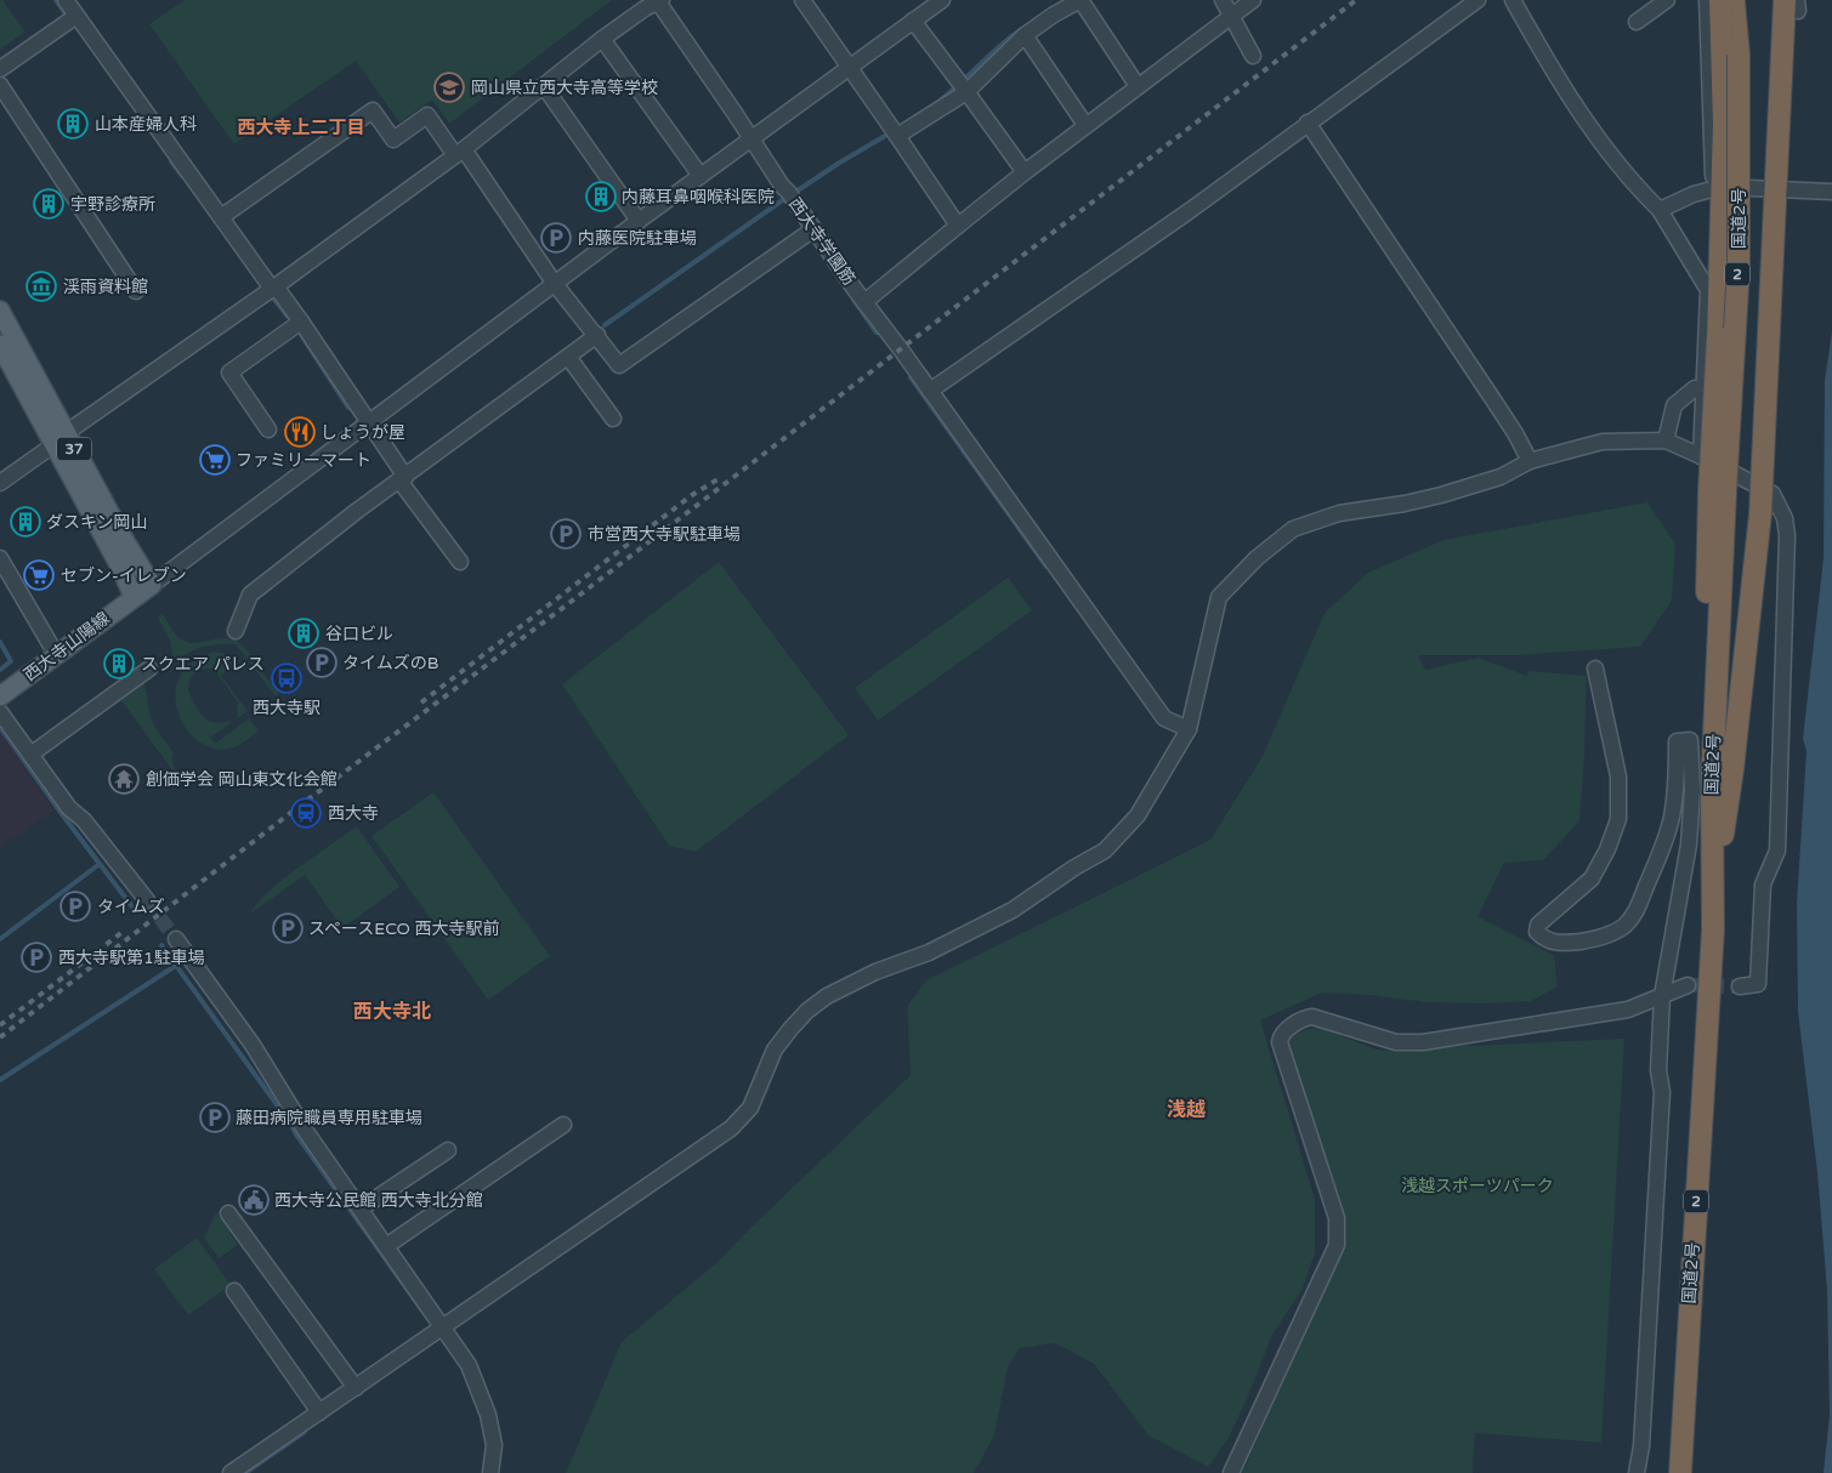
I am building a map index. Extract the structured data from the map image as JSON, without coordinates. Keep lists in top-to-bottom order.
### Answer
{
  "streets": {
    "highway": ["国道2号", "2"],
    "main road": ["37", "西大寺山陽線"],
    "street": ["西大寺学園筋"]
  },
  "crossings": [
    ["37", "西大寺山陽線"]
  ],
  "districts": ["西大寺上二丁目", "西大寺北", "浅越"],
  "parks": ["浅越スポーツパーク"],
  "places": {
    "school or university": ["岡山県立西大寺高等学校"],
    "building": [
      "山本産婦人科",
      "内藤耳鼻咽喉科医院",
      "宇野診療所",
      "ダスキン岡山",
      "谷口ビル",
      "スクエア パレス"
    ],
    "parking": [
      "内藤医院駐車場",
      "市営西大寺駅駐車場",
      "タイムズのB",
      "タイムズ",
      "スペースECO 西大寺駅前",
      "西大寺駅第1駐車場",
      "藤田病院職員専用駐車場"
    ],
    "museum": ["渓雨資料館"],
    "restaurant": ["しょうが屋"],
    "supermarket": ["ファミリーマート", "セブン-イレブン"],
    "bus stop": ["西大寺駅"],
    "temple": ["創価学会 岡山東文化会館"],
    "station": ["西大寺"],
    "public building": ["西大寺公民館 西大寺北分館"]
  }
}
